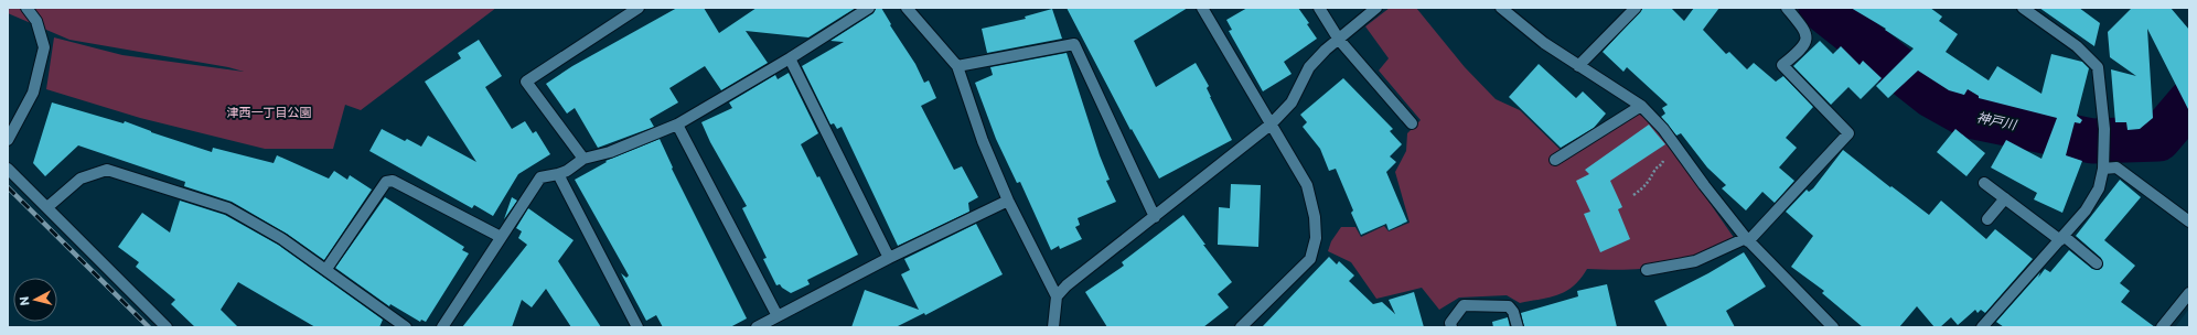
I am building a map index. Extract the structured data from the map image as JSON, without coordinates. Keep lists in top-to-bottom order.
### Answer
{
  "water": ["神戸川"],
  "parks": ["津西一丁目公園"],
  "north": "left"
}
